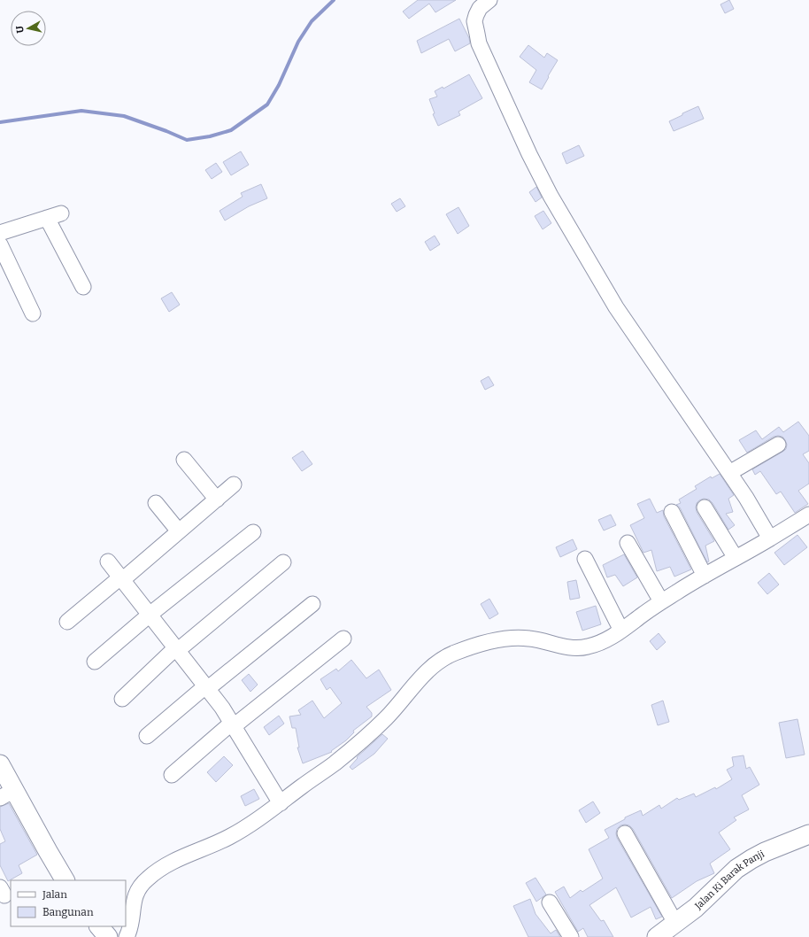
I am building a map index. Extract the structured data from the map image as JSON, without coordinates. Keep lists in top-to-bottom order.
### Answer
{
  "streets": {
    "street": ["Jalan Ki Barak Panji"]
  },
  "legend": ["Jalan", "Bangunan"],
  "north": "left"
}
